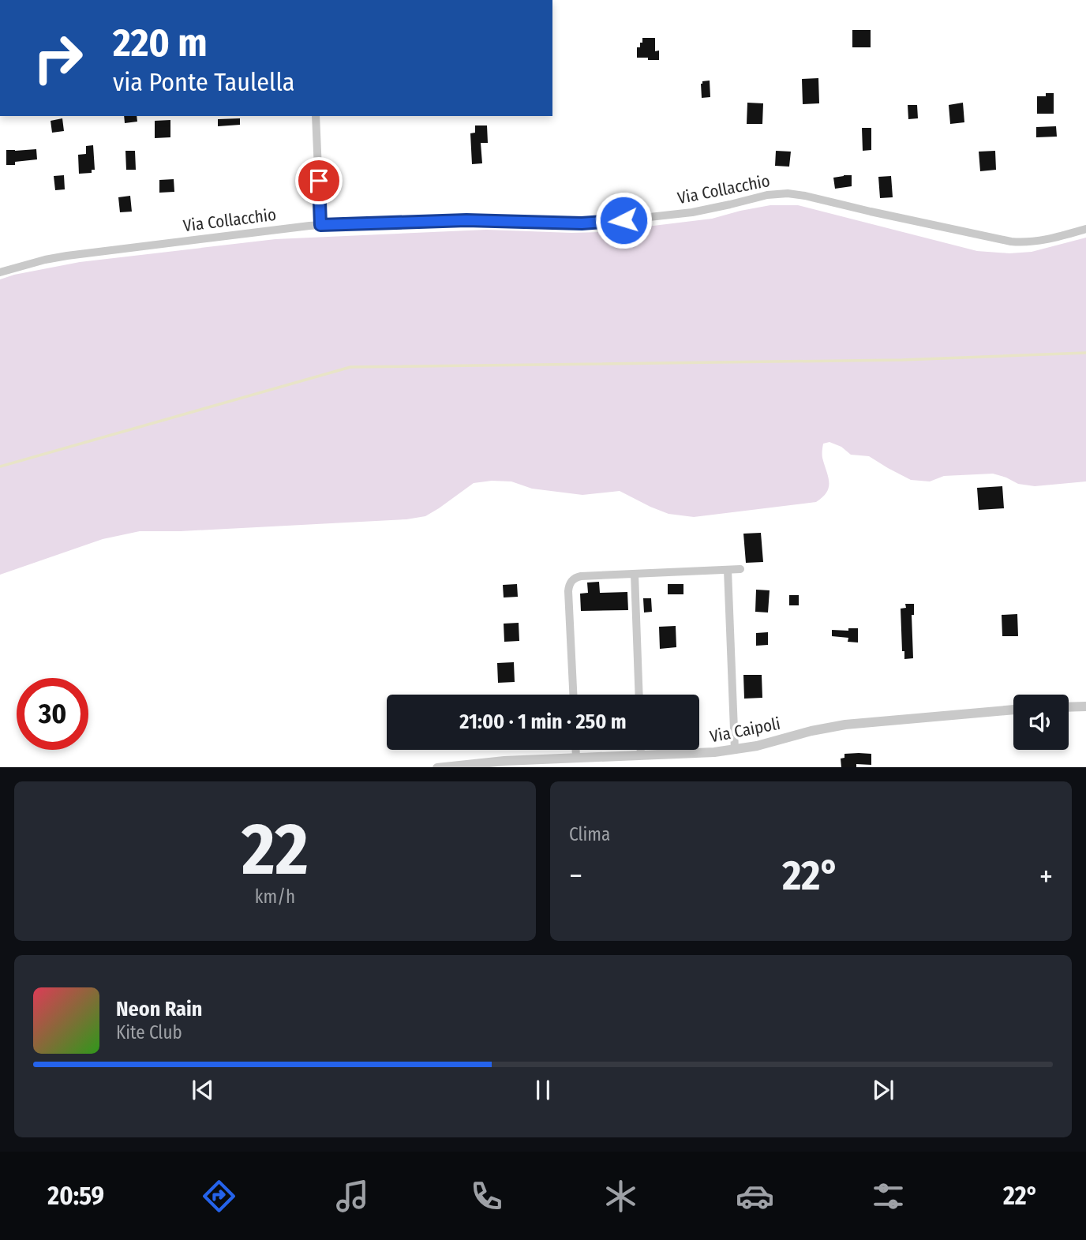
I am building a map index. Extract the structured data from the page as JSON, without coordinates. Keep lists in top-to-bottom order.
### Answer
{
  "streets": {
    "street": ["Via Collacchio", "Via Caipoli"]
  },
  "page": {
    "turn": ["220 m", "via Ponte Taulella"],
    "limit": "30",
    "trip": "21:00 · 1 min · 250 m",
    "tile": [
      ["22", "km/h"],
      "Clima"
    ],
    "heat": ["−", "22°", "+"],
    "song": ["Neon Rain", "Kite Club"],
    "tabs": ["20:59", "22°"]
  }
}
